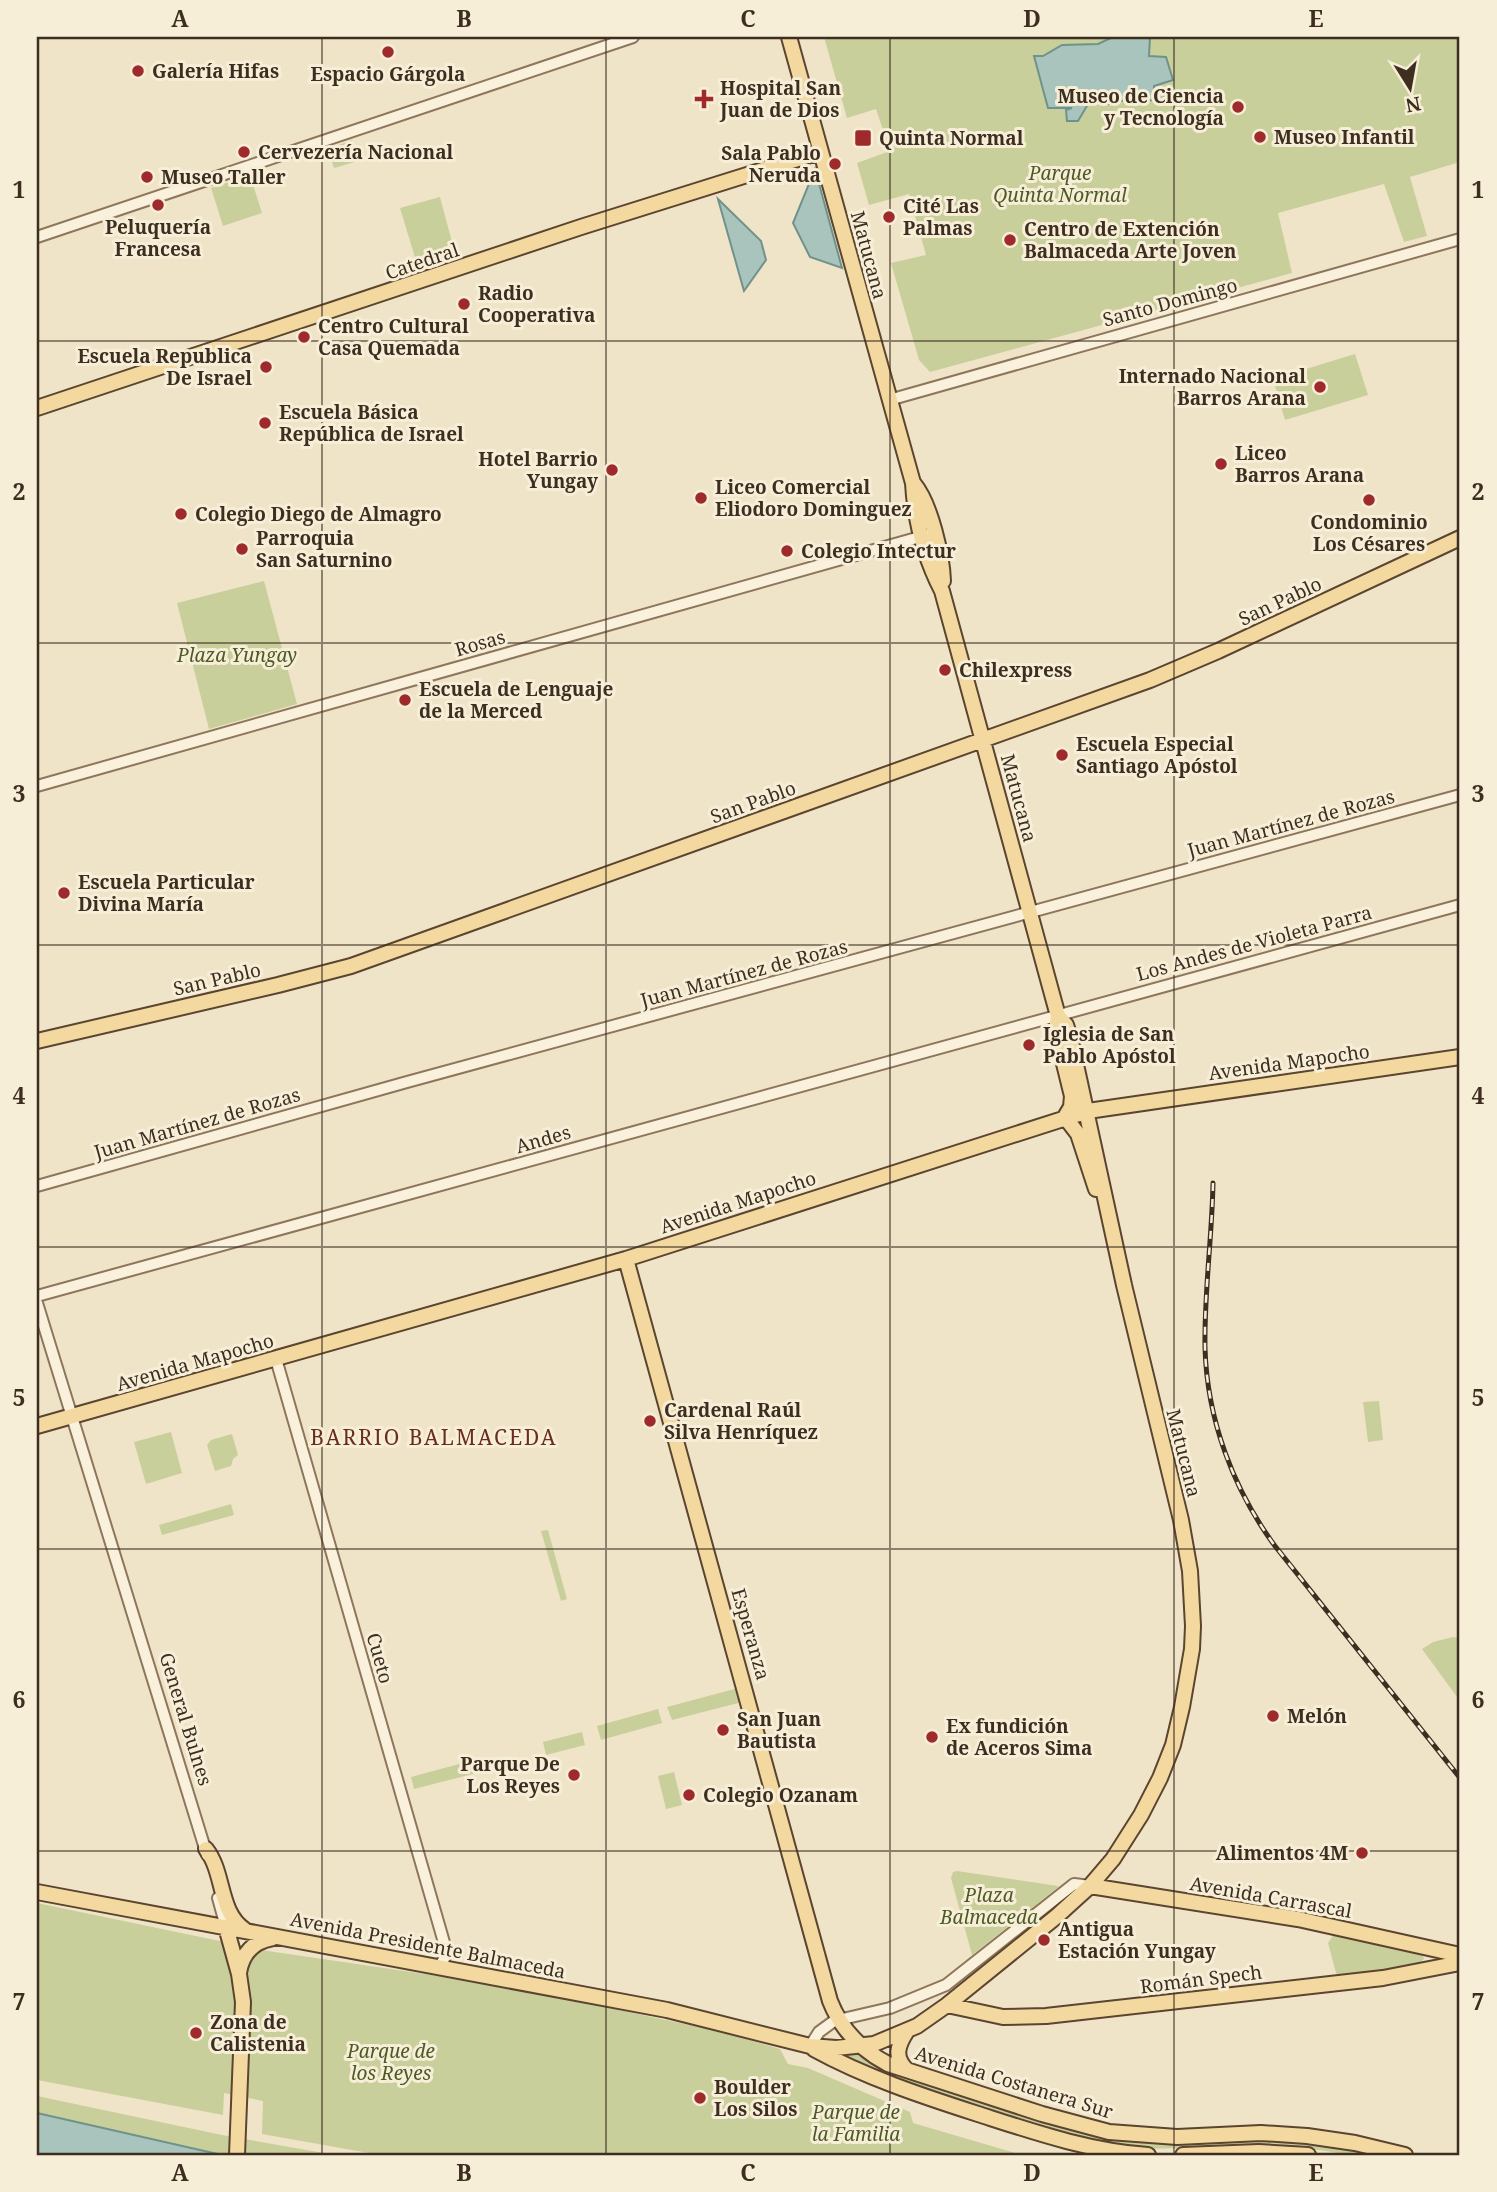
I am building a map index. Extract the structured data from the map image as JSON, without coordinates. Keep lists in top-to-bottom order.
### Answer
{
  "streets": {
    "main road": [
      "Matucana",
      "Catedral",
      "San Pablo",
      "Avenida Mapocho",
      "Esperanza",
      "General Bulnes",
      "Avenida Carrascal",
      "Avenida Presidente Balmaceda",
      "Román Spech",
      "Avenida Costanera Sur"
    ],
    "street": [
      "Santo Domingo",
      "Rosas",
      "Juan Martínez de Rozas",
      "Los Andes de Violeta Parra",
      "Andes",
      "Cueto"
    ]
  },
  "crossings": [
    ["Matucana", "Catedral"],
    ["Matucana", "Santo Domingo"],
    ["Matucana", "San Pablo"],
    ["Matucana", "Rosas"],
    ["Matucana", "Juan Martínez de Rozas"],
    ["Matucana", "Los Andes de Violeta Parra"],
    ["Matucana", "Avenida Mapocho"],
    ["Matucana", "Andes"],
    ["Matucana", "Avenida Carrascal"],
    ["Matucana", "Avenida Presidente Balmaceda"],
    ["Los Andes de Violeta Parra", "Andes"],
    ["Avenida Mapocho", "Esperanza"],
    ["Avenida Mapocho", "Cueto"],
    ["Avenida Mapocho", "General Bulnes"],
    ["Esperanza", "Avenida Carrascal"],
    ["Esperanza", "Avenida Costanera Sur"],
    ["Cueto", "Avenida Presidente Balmaceda"],
    ["General Bulnes", "Avenida Presidente Balmaceda"],
    ["Avenida Carrascal", "Avenida Presidente Balmaceda"],
    ["Avenida Carrascal", "Avenida Costanera Sur"],
    ["Avenida Presidente Balmaceda", "Román Spech"],
    ["Avenida Presidente Balmaceda", "Avenida Costanera Sur"]
  ],
  "districts": ["BARRIO BALMACEDA"],
  "parks": [
    "Parque Quinta Normal",
    "Plaza Yungay",
    "Plaza Balmaceda",
    "Parque de los Reyes",
    "Parque de la Familia"
  ],
  "places": {
    "other": [
      "Espacio Gárgola",
      "Galería Hifas",
      "Museo de Ciencia y Tecnología",
      "Museo Infantil",
      "Cervezería Nacional",
      "Sala Pablo Neruda",
      "Museo Taller",
      "Peluquería Francesa",
      "Cité Las Palmas",
      "Centro de Extención Balmaceda Arte Joven",
      "Radio Cooperativa",
      "Centro Cultural Casa Quemada",
      "Escuela Republica De Israel",
      "Internado Nacional Barros Arana",
      "Escuela Básica República de Israel",
      "Liceo Barros Arana",
      "Hotel Barrio Yungay",
      "Liceo Comercial Eliodoro Dominguez",
      "Condominio Los Césares",
      "Colegio Diego de Almagro",
      "Parroquia San Saturnino",
      "Colegio Intectur",
      "Chilexpress",
      "Escuela de Lenguaje de la Merced",
      "Escuela Especial Santiago Apóstol",
      "Escuela Particular Divina María",
      "Iglesia de San Pablo Apóstol",
      "Cardenal Raúl Silva Henríquez",
      "Melón",
      "San Juan Bautista",
      "Ex fundición de Aceros Sima",
      "Parque De Los Reyes",
      "Colegio Ozanam",
      "Alimentos 4M",
      "Antigua Estación Yungay",
      "Zona de Calistenia",
      "Boulder Los Silos"
    ],
    "health": ["Hospital San Juan de Dios"],
    "transit": ["Quinta Normal"]
  },
  "north": "bottom",
  "grid": {
    "columns": [
      "A",
      "B",
      "C",
      "D",
      "E"
    ],
    "rows": [
      "1",
      "2",
      "3",
      "4",
      "5",
      "6",
      "7"
    ]
  }
}
